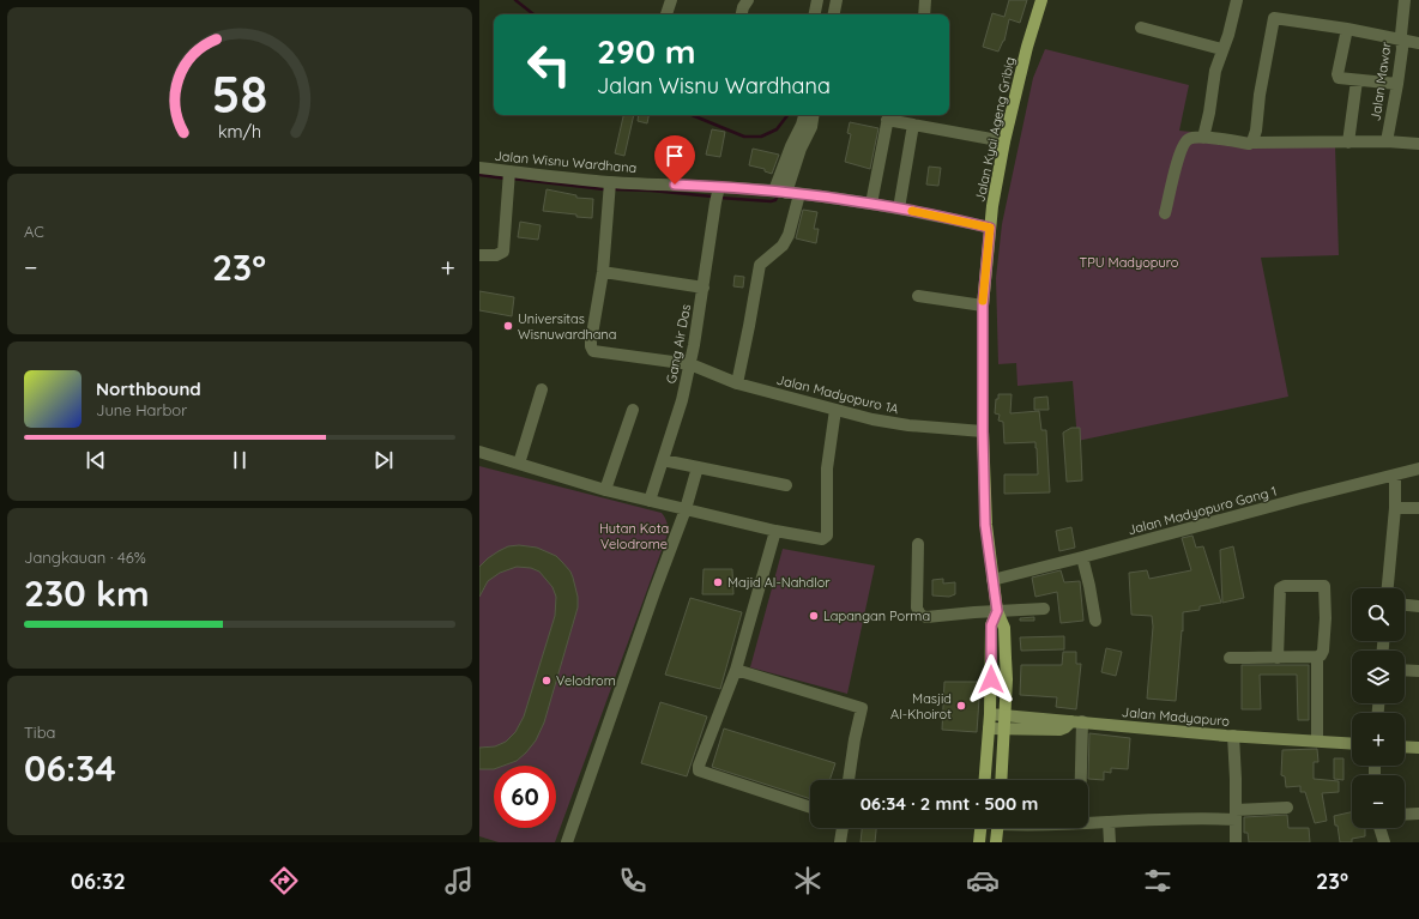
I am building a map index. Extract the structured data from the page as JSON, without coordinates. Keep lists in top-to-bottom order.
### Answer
{
  "streets": {
    "main road": ["Jalan Kyai Ageng Gribig", "Jalan Madyapuro"],
    "street": [
      "Jalan Mawar",
      "Jalan Wisnu Wardhana",
      "Gang Air Das",
      "Jalan Madyopuro 1A",
      "Jalan Madyopuro Gang 1"
    ]
  },
  "crossings": [
    ["Jalan Kyai Ageng Gribig", "Jalan Wisnu Wardhana"],
    ["Jalan Kyai Ageng Gribig", "Jalan Madyopuro 1A"],
    ["Jalan Kyai Ageng Gribig", "Jalan Madyopuro Gang 1"],
    ["Jalan Kyai Ageng Gribig", "Jalan Madyapuro"],
    ["Jalan Wisnu Wardhana", "Gang Air Das"],
    ["Gang Air Das", "Jalan Madyopuro 1A"]
  ],
  "parks": ["TPU Madyopuro", "Hutan Kota Velodrome"],
  "places": [
    "Universitas Wisnuwardhana",
    "Majid Al-Nahdlor",
    "Lapangan Porma",
    "Velodrom",
    "Masjid Al-Khoirot"
  ],
  "page": {
    "turn": ["290 m", "Jalan Wisnu Wardhana"],
    "tile": [
      "AC",
      ["Jangkauan · 46%", "230 km"],
      ["Tiba", "06:34"]
    ],
    "heat": ["−", "23°", "+"],
    "song": ["Northbound", "June Harbor"],
    "map_buttons": ["+", "−"],
    "limit": "60",
    "trip": "06:34 · 2 mnt · 500 m",
    "tabs": ["06:32", "23°"],
    "gauge": ["58", "km/h"]
  }
}
